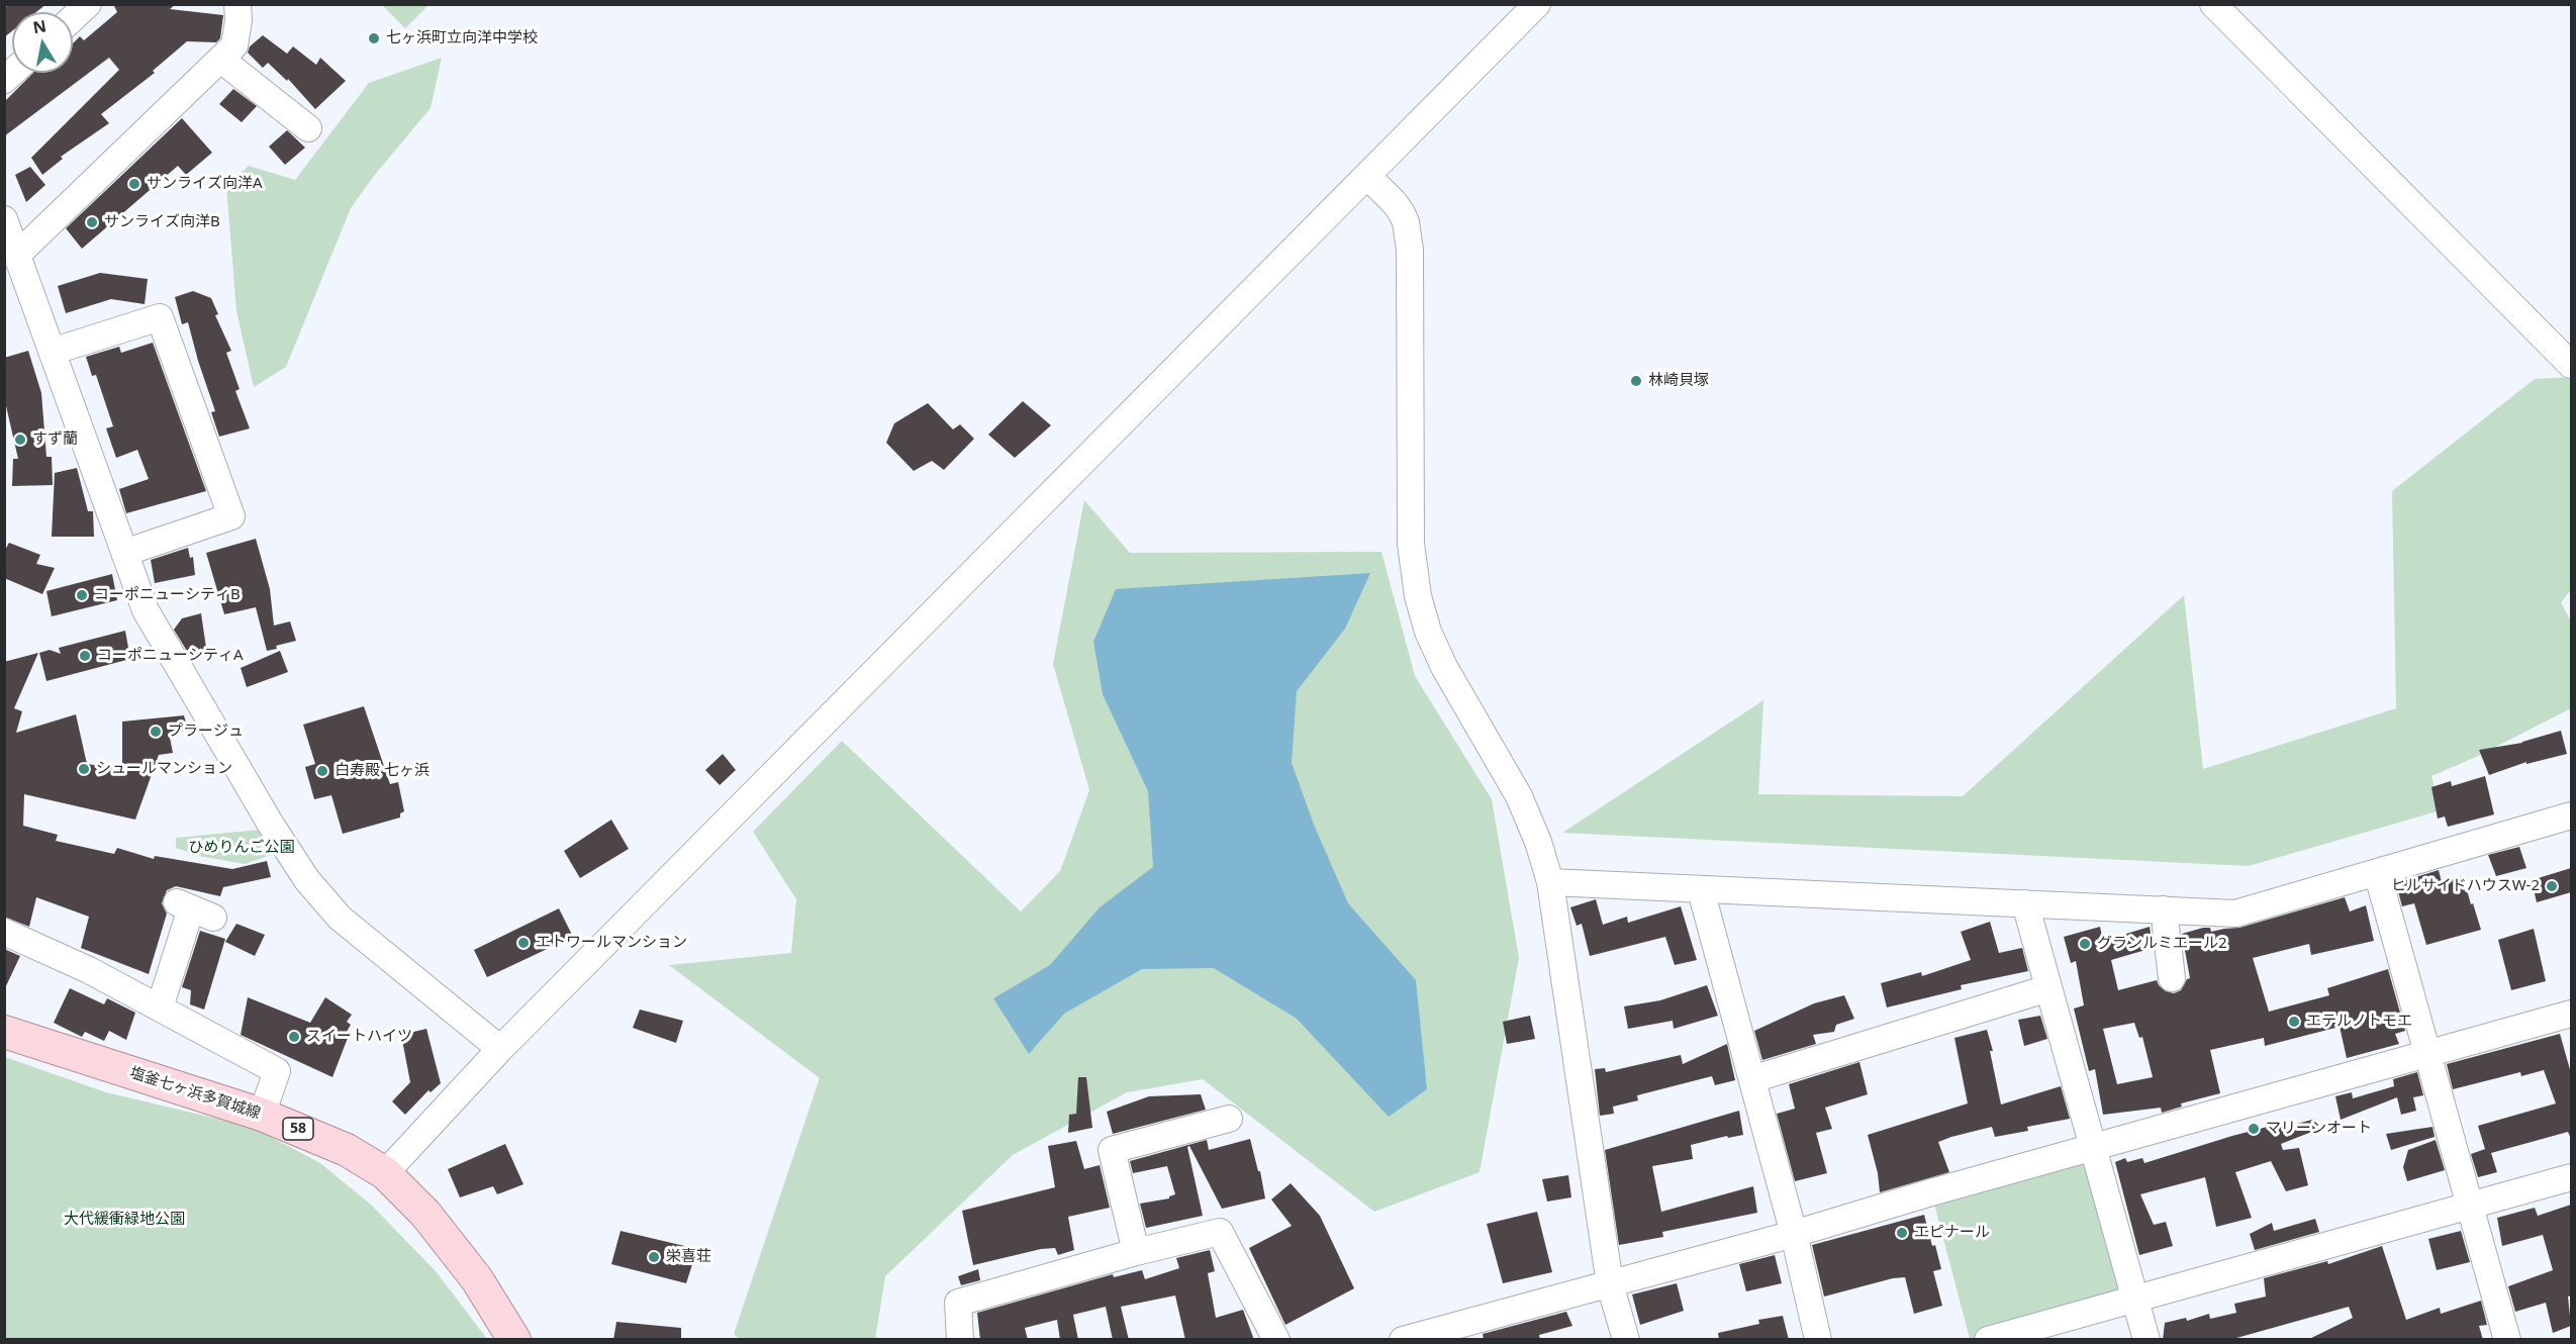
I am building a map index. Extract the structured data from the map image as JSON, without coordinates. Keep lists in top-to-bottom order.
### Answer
{
  "streets": {
    "main road": ["塩釜七ヶ浜多賀城線", "58"]
  },
  "parks": ["ひめりんご公園", "大代緩衝緑地公園"],
  "places": [
    "七ヶ浜町立向洋中学校",
    "サンライズ向洋A",
    "サンライズ向洋B",
    "林崎貝塚",
    "すず蘭",
    "コーポニューシティB",
    "コーポニューシティA",
    "プラージュ",
    "シュールマンション",
    "白寿殿 七ヶ浜",
    "ヒルサイドハウスW-2",
    "エトワールマンション",
    "グランルミエール2",
    "エテルノトモエ",
    "スイートハイツ",
    "マリーンオート",
    "エピナール",
    "栄喜荘"
  ],
  "north": "top"
}
